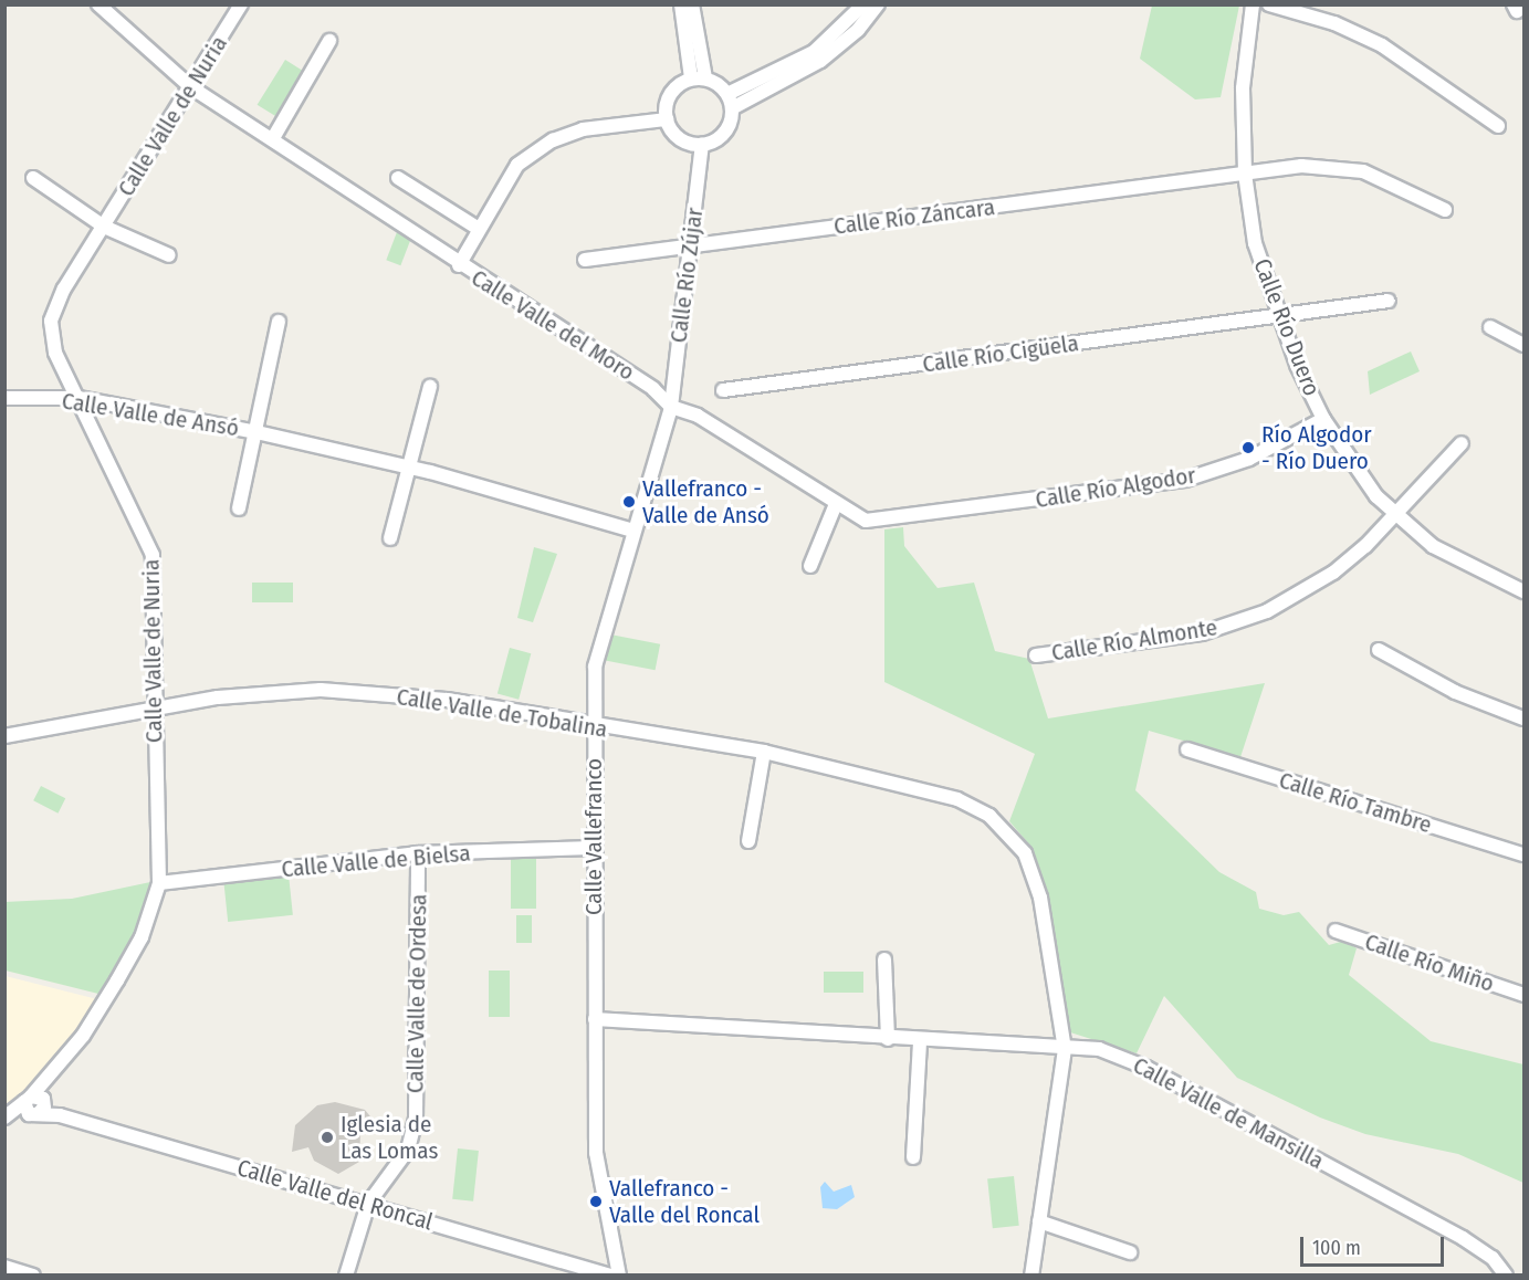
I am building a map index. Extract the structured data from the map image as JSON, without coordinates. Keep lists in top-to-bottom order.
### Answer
{
  "streets": {
    "street": [
      "Calle Valle de Nuria",
      "Calle Río Záncara",
      "Calle Río Zújar",
      "Calle Valle del Moro",
      "Calle Río Duero",
      "Calle Río Cigüela",
      "Calle Valle de Ansó",
      "Calle Río Algodor",
      "Calle Río Almonte",
      "Calle Valle de Tobalina",
      "Calle Río Tambre",
      "Calle Vallefranco",
      "Calle Valle de Bielsa",
      "Calle Río Miño",
      "Calle Valle de Ordesa",
      "Calle Valle de Mansilla",
      "Calle Valle del Roncal"
    ]
  },
  "crossings": [
    ["Calle Valle de Nuria", "Calle Valle del Moro"],
    ["Calle Valle de Nuria", "Calle Valle de Ansó"],
    ["Calle Valle de Nuria", "Calle Valle de Tobalina"],
    ["Calle Valle de Nuria", "Calle Valle de Bielsa"],
    ["Calle Valle de Nuria", "Calle Valle del Roncal"],
    ["Calle Río Záncara", "Calle Río Zújar"],
    ["Calle Río Záncara", "Calle Río Duero"],
    ["Calle Río Zújar", "Calle Valle del Moro"],
    ["Calle Río Zújar", "Calle Vallefranco"],
    ["Calle Valle del Moro", "Calle Río Algodor"],
    ["Calle Valle del Moro", "Calle Vallefranco"],
    ["Calle Río Duero", "Calle Río Cigüela"],
    ["Calle Río Duero", "Calle Río Algodor"],
    ["Calle Río Duero", "Calle Río Almonte"],
    ["Calle Valle de Ansó", "Calle Vallefranco"],
    ["Calle Valle de Tobalina", "Calle Vallefranco"],
    ["Calle Valle de Tobalina", "Calle Valle de Mansilla"],
    ["Calle Vallefranco", "Calle Valle de Bielsa"],
    ["Calle Vallefranco", "Calle Valle de Mansilla"],
    ["Calle Valle de Bielsa", "Calle Valle de Ordesa"],
    ["Calle Valle de Ordesa", "Calle Valle del Roncal"]
  ],
  "places": [
    "Río Algodor - Río Duero",
    "Vallefranco - Valle de Ansó",
    "Iglesia de Las Lomas",
    "Vallefranco - Valle del Roncal"
  ],
  "scale_bar": "100 m"
}
